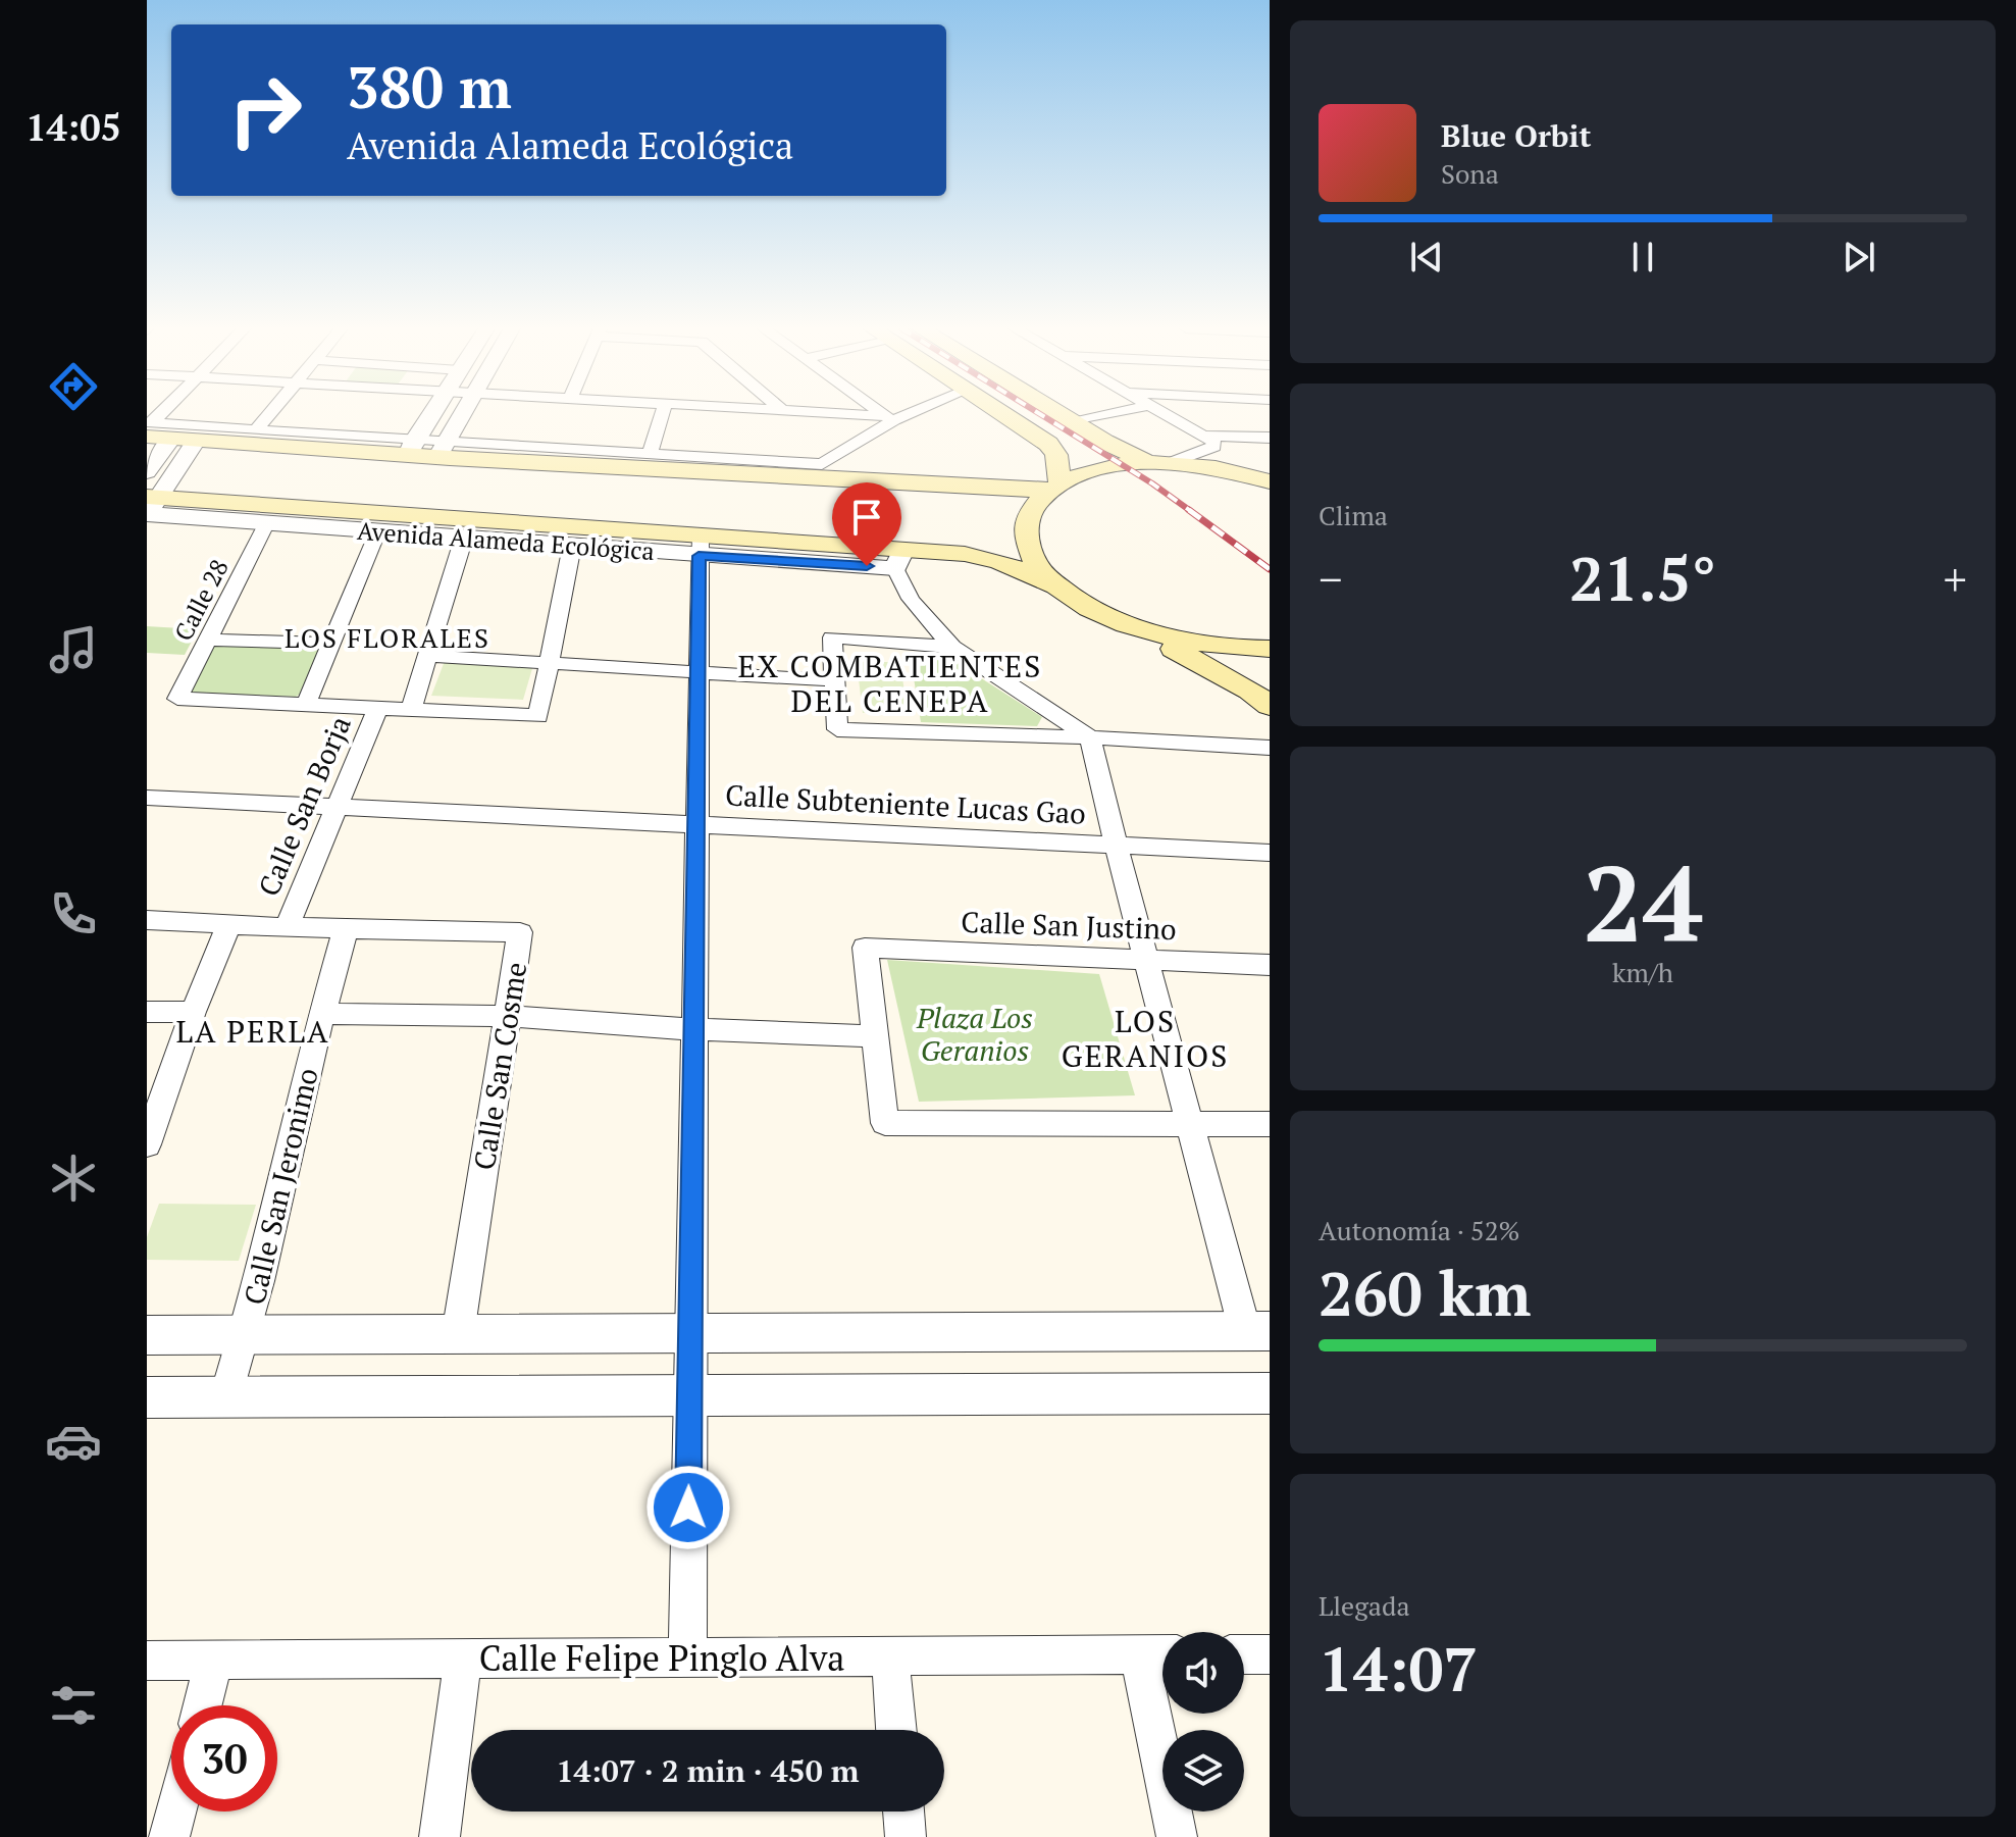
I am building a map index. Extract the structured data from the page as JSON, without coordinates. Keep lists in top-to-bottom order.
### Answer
{
  "streets": {
    "main road": ["Avenida Alameda Ecológica"],
    "street": [
      "Calle 28",
      "Calle Subteniente Lucas Gao",
      "Calle San Borja",
      "Calle San Justino",
      "Calle San Cosme",
      "Calle San Jeronimo",
      "Calle Felipe Pinglo Alva"
    ]
  },
  "crossings": [
    ["Avenida Alameda Ecológica", "Calle 28"],
    ["Calle Subteniente Lucas Gao", "Calle San Borja"],
    ["Calle San Borja", "Calle San Cosme"],
    ["Calle San Cosme", "Calle San Jeronimo"]
  ],
  "districts": [
    "LOS FLORALES",
    "EX COMBATIENTES DEL CENEPA",
    "LOS GERANIOS",
    "LA PERLA"
  ],
  "parks": ["Plaza Los Geranios"],
  "page": {
    "tabs": "14:05",
    "turn": ["380 m", "Avenida Alameda Ecológica"],
    "song": ["Blue Orbit", "Sona"],
    "tile": [
      "Clima",
      ["24", "km/h"],
      ["Autonomía · 52%", "260 km"],
      ["Llegada", "14:07"]
    ],
    "heat": ["−", "21.5°", "+"],
    "limit": "30",
    "trip": "14:07 · 2 min · 450 m"
  }
}
